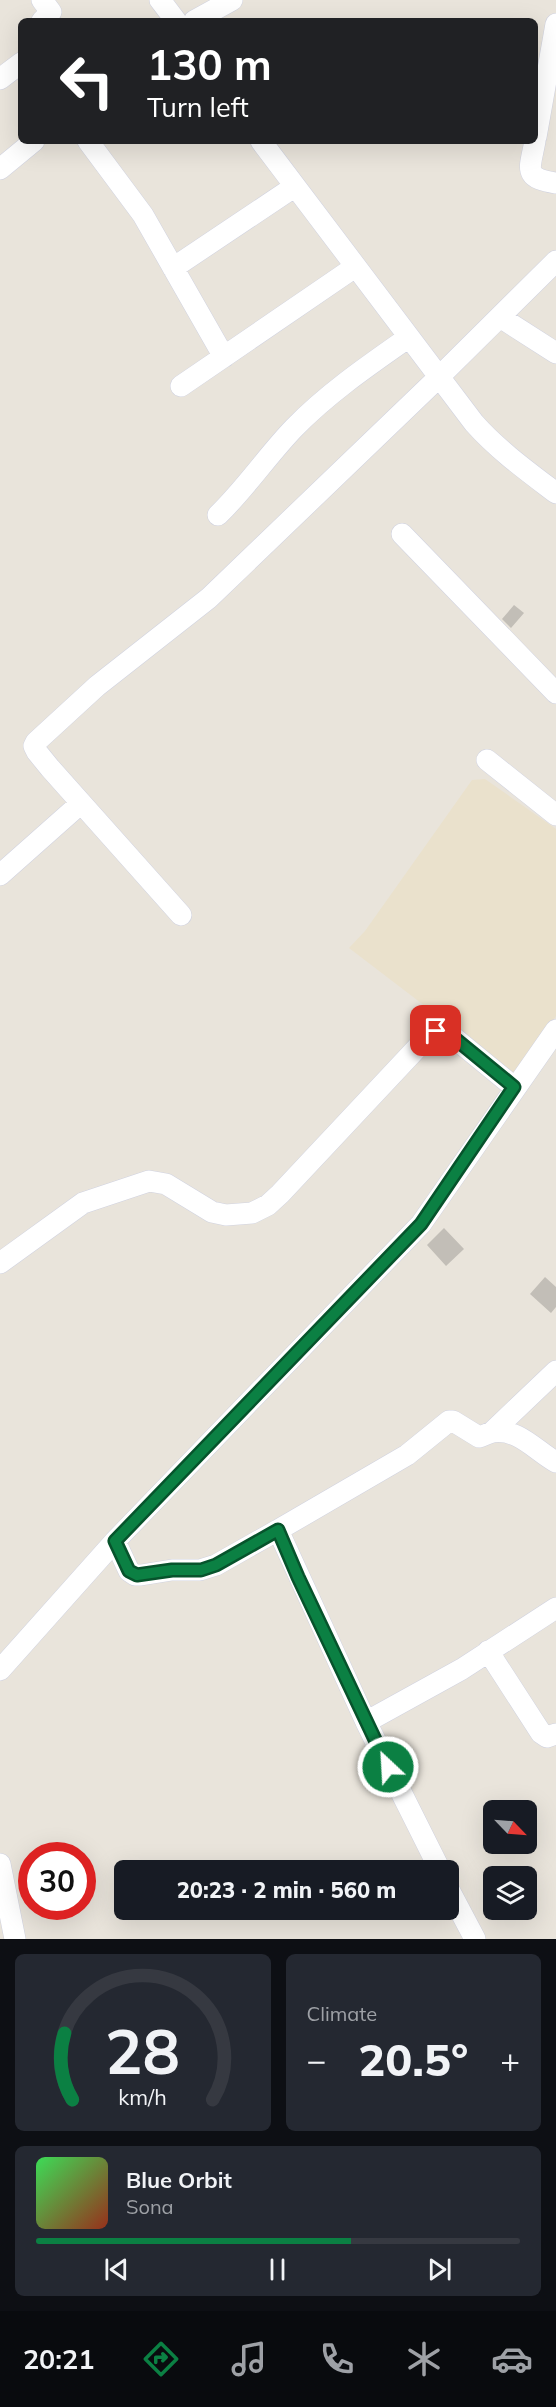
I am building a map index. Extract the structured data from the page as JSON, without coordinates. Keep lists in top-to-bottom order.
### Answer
{
  "north": "bottom right",
  "page": {
    "turn": ["130 m", "Turn left"],
    "limit": "30",
    "trip": "20:23 · 2 min · 560 m",
    "tile": "Climate",
    "heat": ["−", "20.5°", "+"],
    "song": ["Blue Orbit", "Sona"],
    "tabs": "20:21",
    "gauge": ["28", "km/h"]
  }
}
